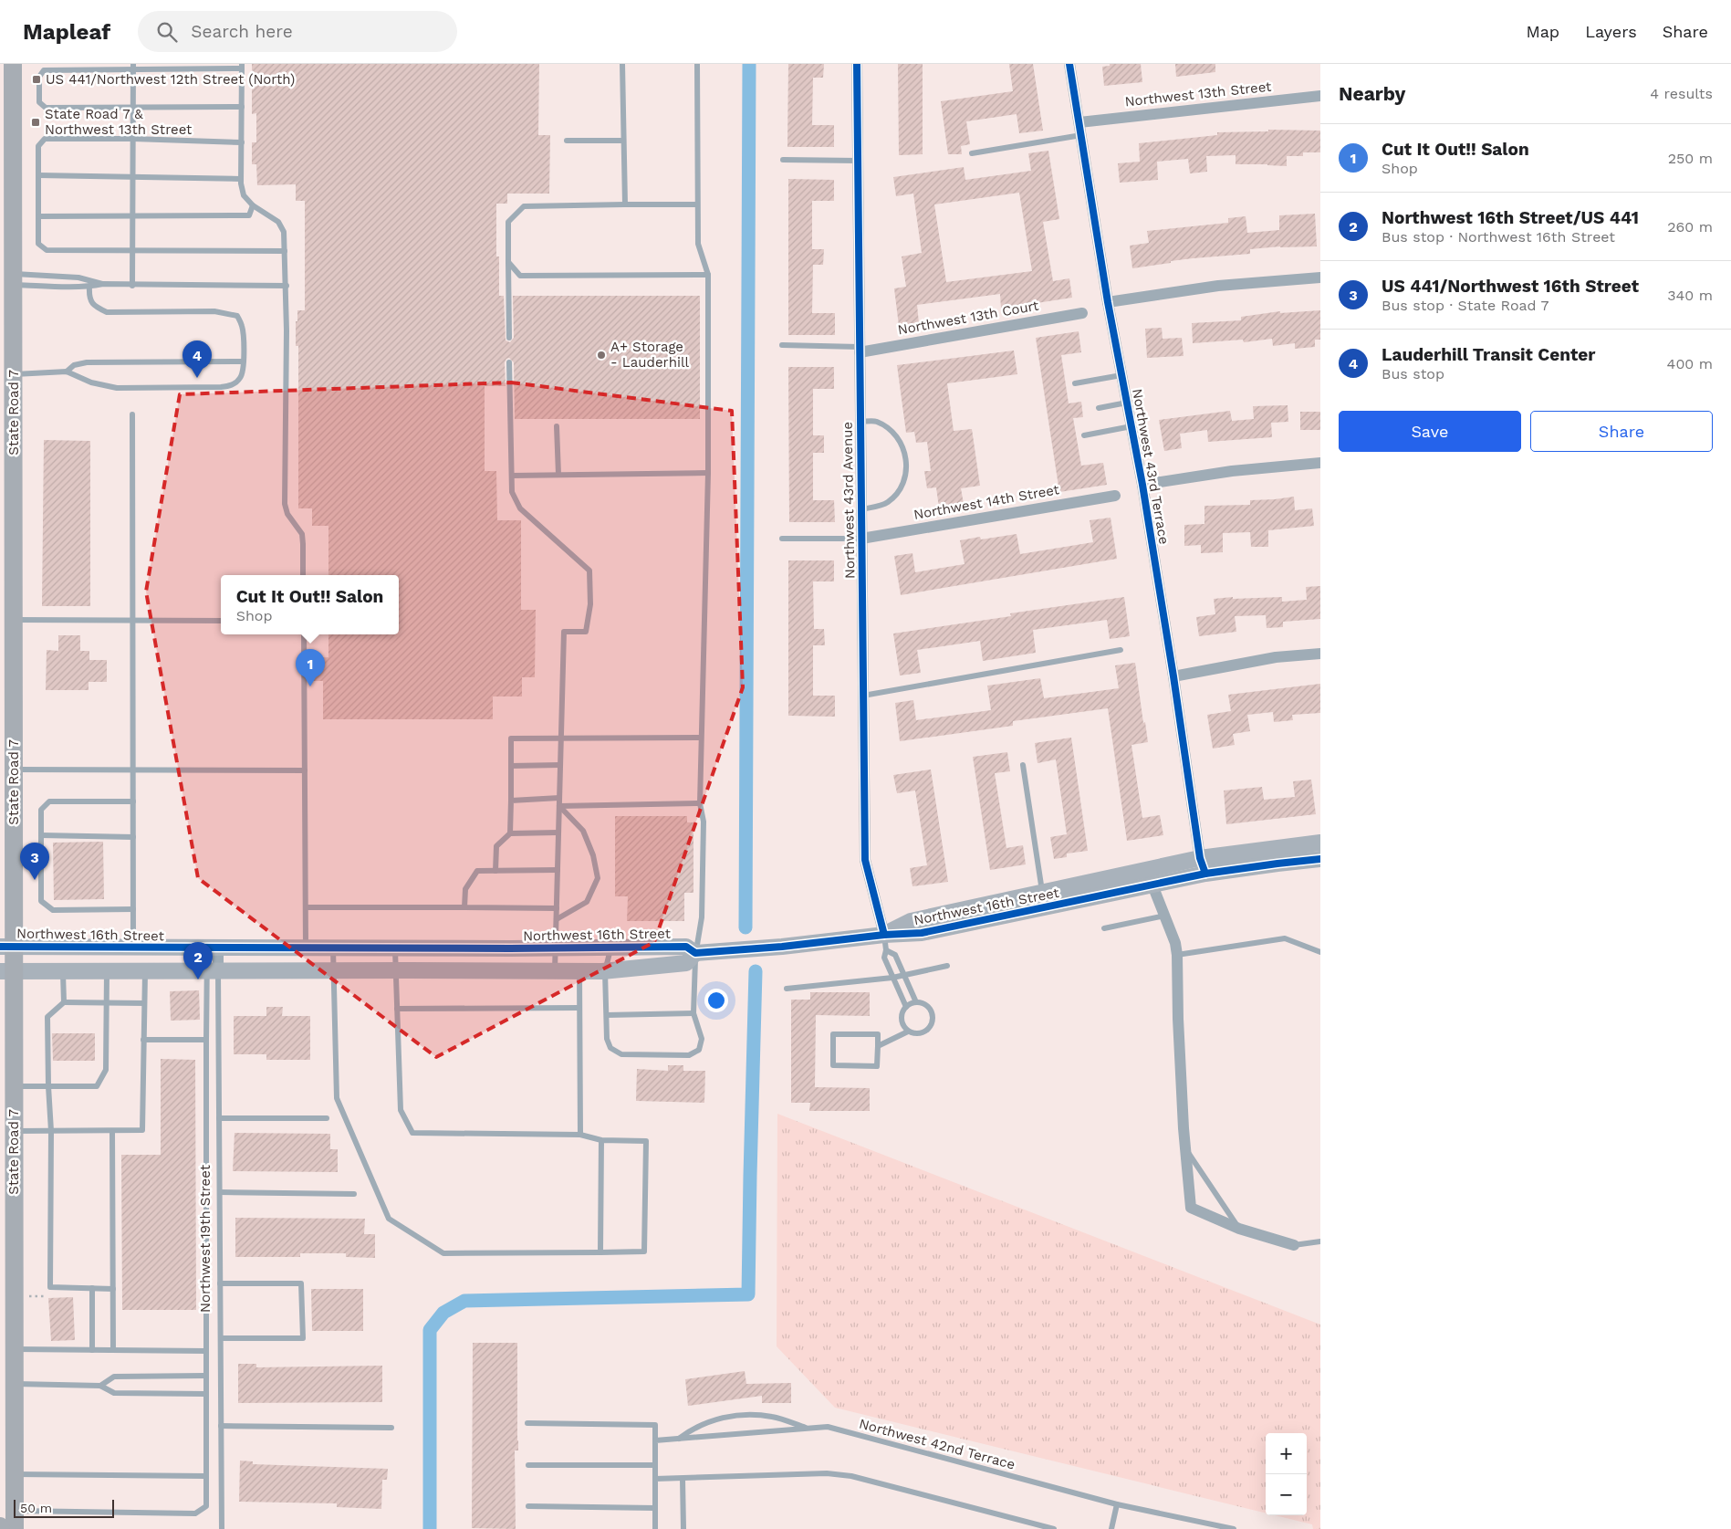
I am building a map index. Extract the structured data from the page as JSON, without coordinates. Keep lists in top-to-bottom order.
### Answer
{
  "streets": {
    "main road": ["State Road 7"],
    "street": [
      "Northwest 13th Street",
      "Northwest 13th Court",
      "Northwest 43rd Terrace",
      "Northwest 43rd Avenue",
      "Northwest 14th Street",
      "Northwest 16th Street",
      "Northwest 19th Street"
    ],
    "lane": ["Northwest 42nd Terrace"]
  },
  "crossings": [
    ["Northwest 13th Street", "Northwest 43rd Terrace"],
    ["Northwest 13th Court", "Northwest 43rd Avenue"],
    ["State Road 7", "Northwest 16th Street"],
    ["Northwest 43rd Terrace", "Northwest 16th Street"],
    ["Northwest 43rd Avenue", "Northwest 14th Street"],
    ["Northwest 43rd Avenue", "Northwest 16th Street"],
    ["Northwest 16th Street", "Northwest 19th Street"]
  ],
  "places": {
    "transit": ["US 441/Northwest 12th Street (North)", "State Road 7 & Northwest 13th Street"],
    "other": ["A+ Storage - Lauderhill"]
  },
  "scale_bar": "50 m",
  "page": {
    "header": "Mapleaf",
    "search": "Search here",
    "nav": ["Map", "Layers", "Share"],
    "heading": ["Nearby", "4 results"],
    "list": [
      {
        "mark": "1",
        "name": "Cut It Out!! Salon",
        "note": "Shop",
        "value": "250 m"
      },
      {
        "mark": "2",
        "name": "Northwest 16th Street/US 441",
        "note": "Bus stop · Northwest 16th Street",
        "value": "260 m"
      },
      {
        "mark": "3",
        "name": "US 441/Northwest 16th Street",
        "note": "Bus stop · State Road 7",
        "value": "340 m"
      },
      {
        "mark": "4",
        "name": "Lauderhill Transit Center",
        "note": "Bus stop",
        "value": "400 m"
      }
    ],
    "pins": [
      "4",
      "1",
      "3",
      "2"
    ],
    "buttons": ["Save", "Share"],
    "popup": ["Cut It Out!! Salon", "Shop"],
    "map_buttons": ["+", "−"],
    "scale": "50 m"
  }
}
